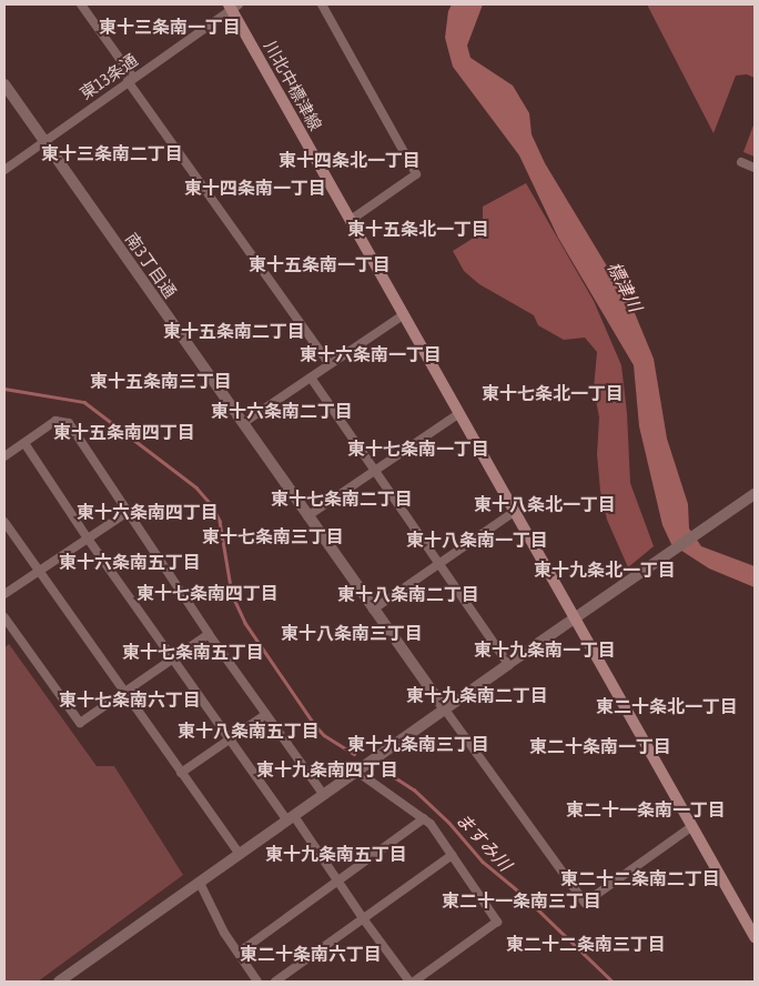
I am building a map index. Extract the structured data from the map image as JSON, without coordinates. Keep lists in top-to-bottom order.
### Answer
{
  "streets": {
    "main road": ["川北中標津線"],
    "street": ["東13条通", "南3丁目通"]
  },
  "crossings": [
    ["東13条通", "川北中標津線"],
    ["東13条通", "南3丁目通"]
  ],
  "districts": [
    "東十三条南一丁目",
    "東十三条南二丁目",
    "東十四条北一丁目",
    "東十四条南一丁目",
    "東十五条北一丁目",
    "東十五条南一丁目",
    "東十五条南二丁目",
    "東十六条南一丁目",
    "東十五条南三丁目",
    "東十七条北一丁目",
    "東十六条南二丁目",
    "東十五条南四丁目",
    "東十七条南一丁目",
    "東十七条南二丁目",
    "東十八条北一丁目",
    "東十六条南四丁目",
    "東十七条南三丁目",
    "東十八条南一丁目",
    "東十六条南五丁目",
    "東十九条北一丁目",
    "東十七条南四丁目",
    "東十八条南二丁目",
    "東十八条南三丁目",
    "東十九条南一丁目",
    "東十七条南五丁目",
    "東十九条南二丁目",
    "東十七条南六丁目",
    "東二十条北一丁目",
    "東十八条南五丁目",
    "東十九条南三丁目",
    "東二十条南一丁目",
    "東十九条南四丁目",
    "東二十一条南一丁目",
    "東十九条南五丁目",
    "東二十二条南二丁目",
    "東二十一条南三丁目",
    "東二十二条南三丁目",
    "東二十条南六丁目"
  ],
  "water": ["標津川", "ますみ川"]
}
